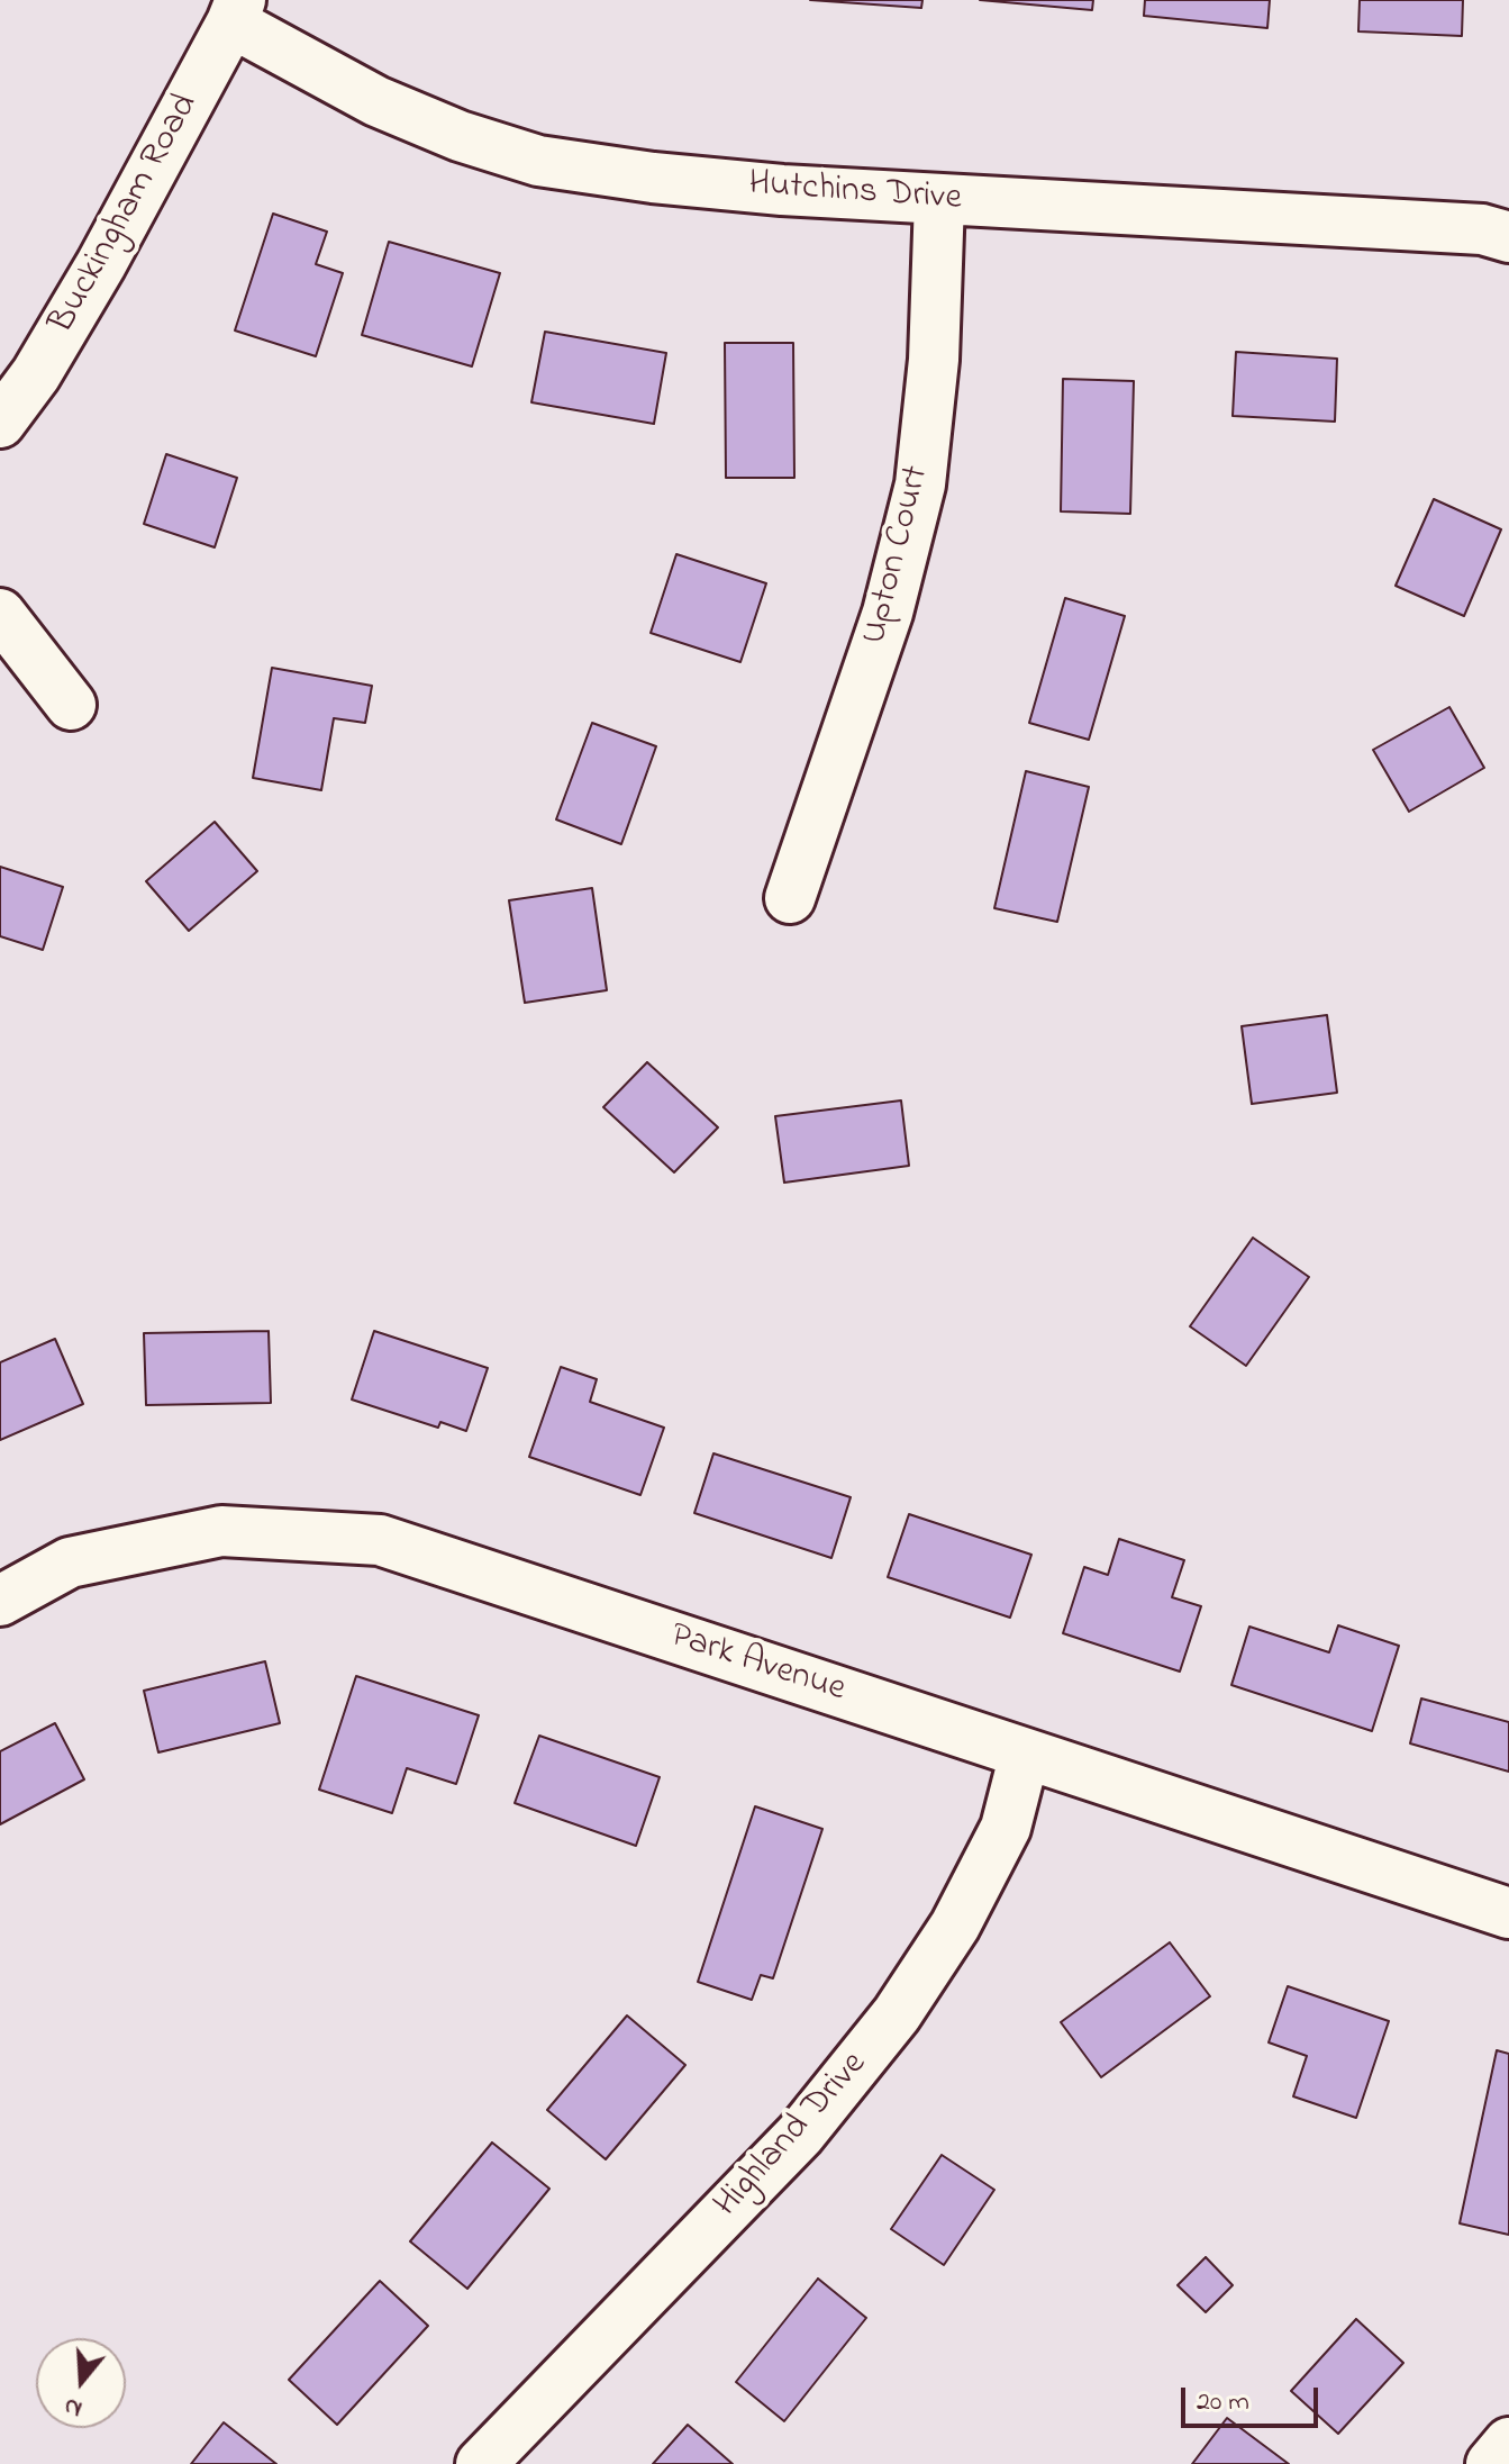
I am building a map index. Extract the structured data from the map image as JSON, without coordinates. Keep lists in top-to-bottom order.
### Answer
{
  "streets": {
    "street": [
      "Hutchins Drive",
      "Buckingham Road",
      "Upton Court",
      "Park Avenue",
      "Highland Drive"
    ]
  },
  "crossings": [
    ["Hutchins Drive", "Buckingham Road"],
    ["Hutchins Drive", "Upton Court"],
    ["Park Avenue", "Highland Drive"]
  ],
  "scale_bar": "20 m",
  "north": "bottom"
}
